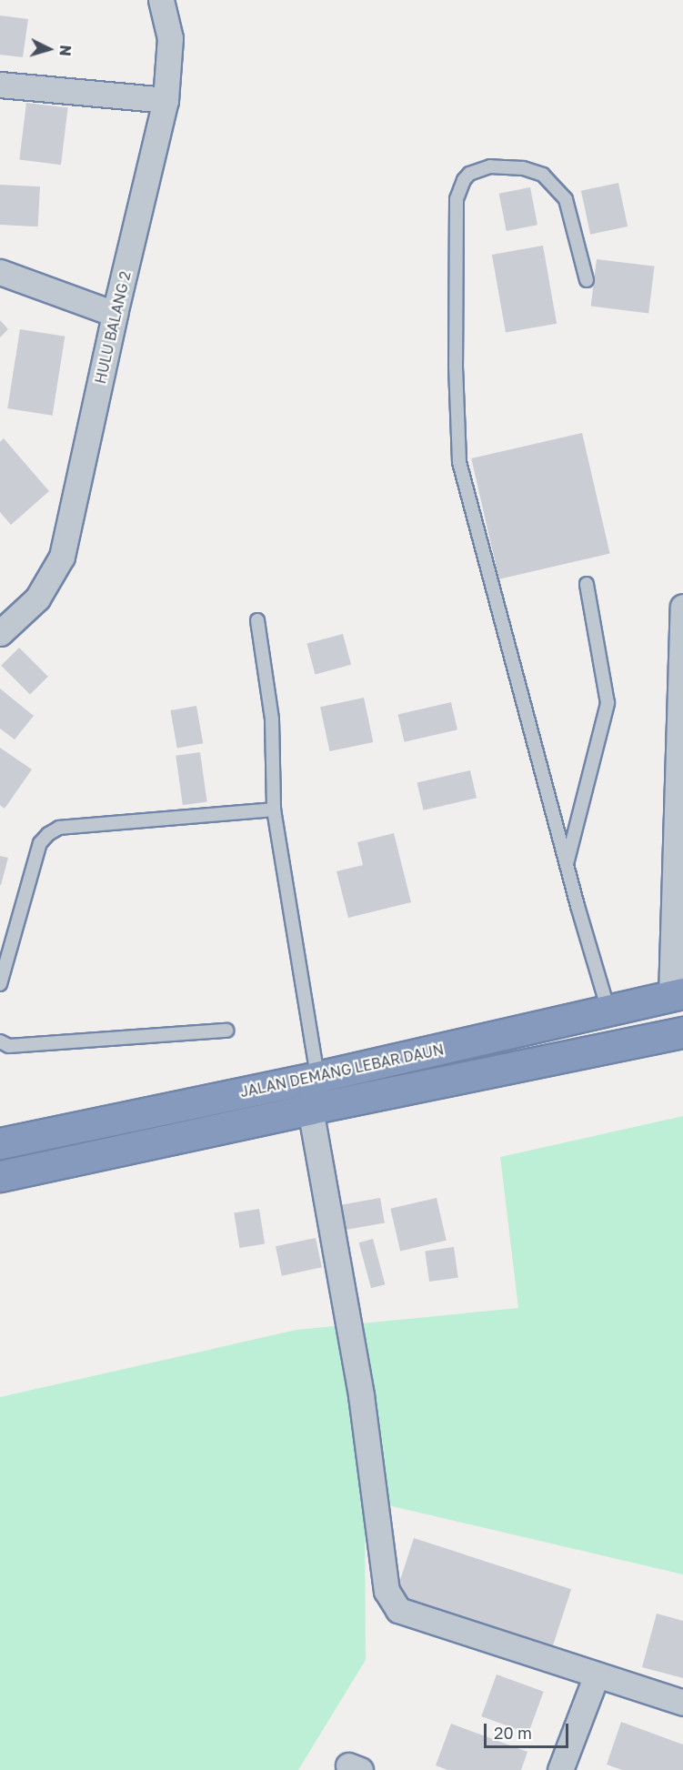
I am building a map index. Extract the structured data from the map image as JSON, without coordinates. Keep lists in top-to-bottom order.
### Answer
{
  "streets": {
    "highway": ["JALAN DEMANG LEBAR DAUN"],
    "street": ["HULU BALANG 2"]
  },
  "scale_bar": "20 m",
  "north": "right"
}
